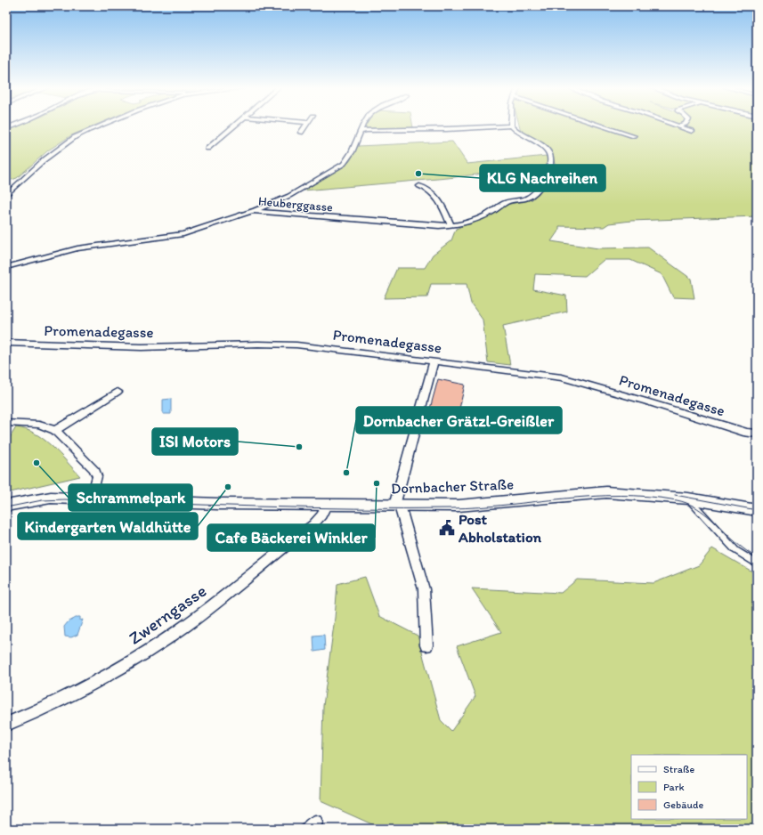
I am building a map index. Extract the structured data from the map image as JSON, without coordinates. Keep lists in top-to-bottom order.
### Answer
{
  "streets": {
    "main road": ["Dornbacher Straße"],
    "street": ["Heuberggasse", "Promenadegasse", "Zwerngasse"]
  },
  "crossings": [
    ["Dornbacher Straße", "Zwerngasse"]
  ],
  "places": {
    "other": [
      "KLG Nachreihen",
      "ISI Motors",
      "Schrammelpark",
      "Dornbacher Grätzl-Greißler",
      "Cafe Bäckerei Winkler",
      "Kindergarten Waldhütte"
    ],
    "public building": ["Post Abholstation"]
  },
  "legend": ["Straße", "Park", "Gebäude"]
}
